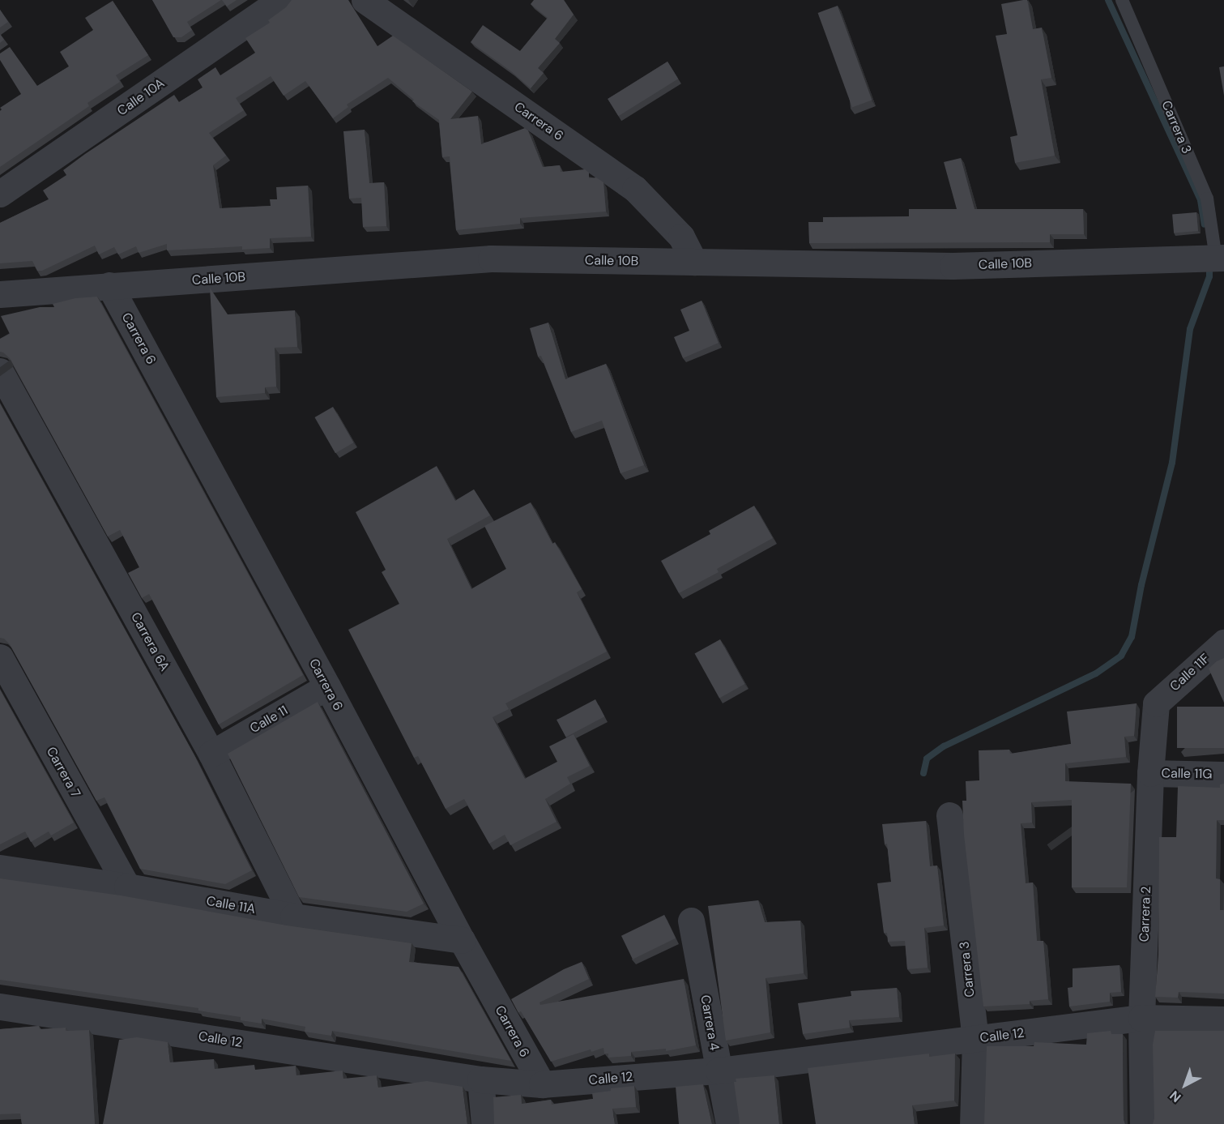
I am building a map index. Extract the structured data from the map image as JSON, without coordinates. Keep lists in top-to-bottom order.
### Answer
{
  "streets": {
    "street": [
      "Calle 10A",
      "Carrera 6",
      "Carrera 3",
      "Calle 10B",
      "Carrera 6A",
      "Calle 11F",
      "Calle 11",
      "Carrera 7",
      "Calle 11G",
      "Calle 11A",
      "Carrera 2",
      "Carrera 4",
      "Calle 12"
    ]
  },
  "crossings": [
    ["Carrera 6", "Calle 10B"],
    ["Carrera 6", "Calle 11"],
    ["Carrera 6", "Calle 11A"],
    ["Carrera 6", "Calle 12"],
    ["Carrera 3", "Calle 10B"],
    ["Carrera 3", "Calle 12"],
    ["Carrera 6A", "Calle 11"],
    ["Carrera 6A", "Calle 11A"],
    ["Calle 11F", "Carrera 2"],
    ["Carrera 7", "Calle 11A"],
    ["Calle 11G", "Carrera 2"],
    ["Carrera 2", "Calle 12"],
    ["Carrera 4", "Calle 12"]
  ],
  "north": "bottom left"
}
